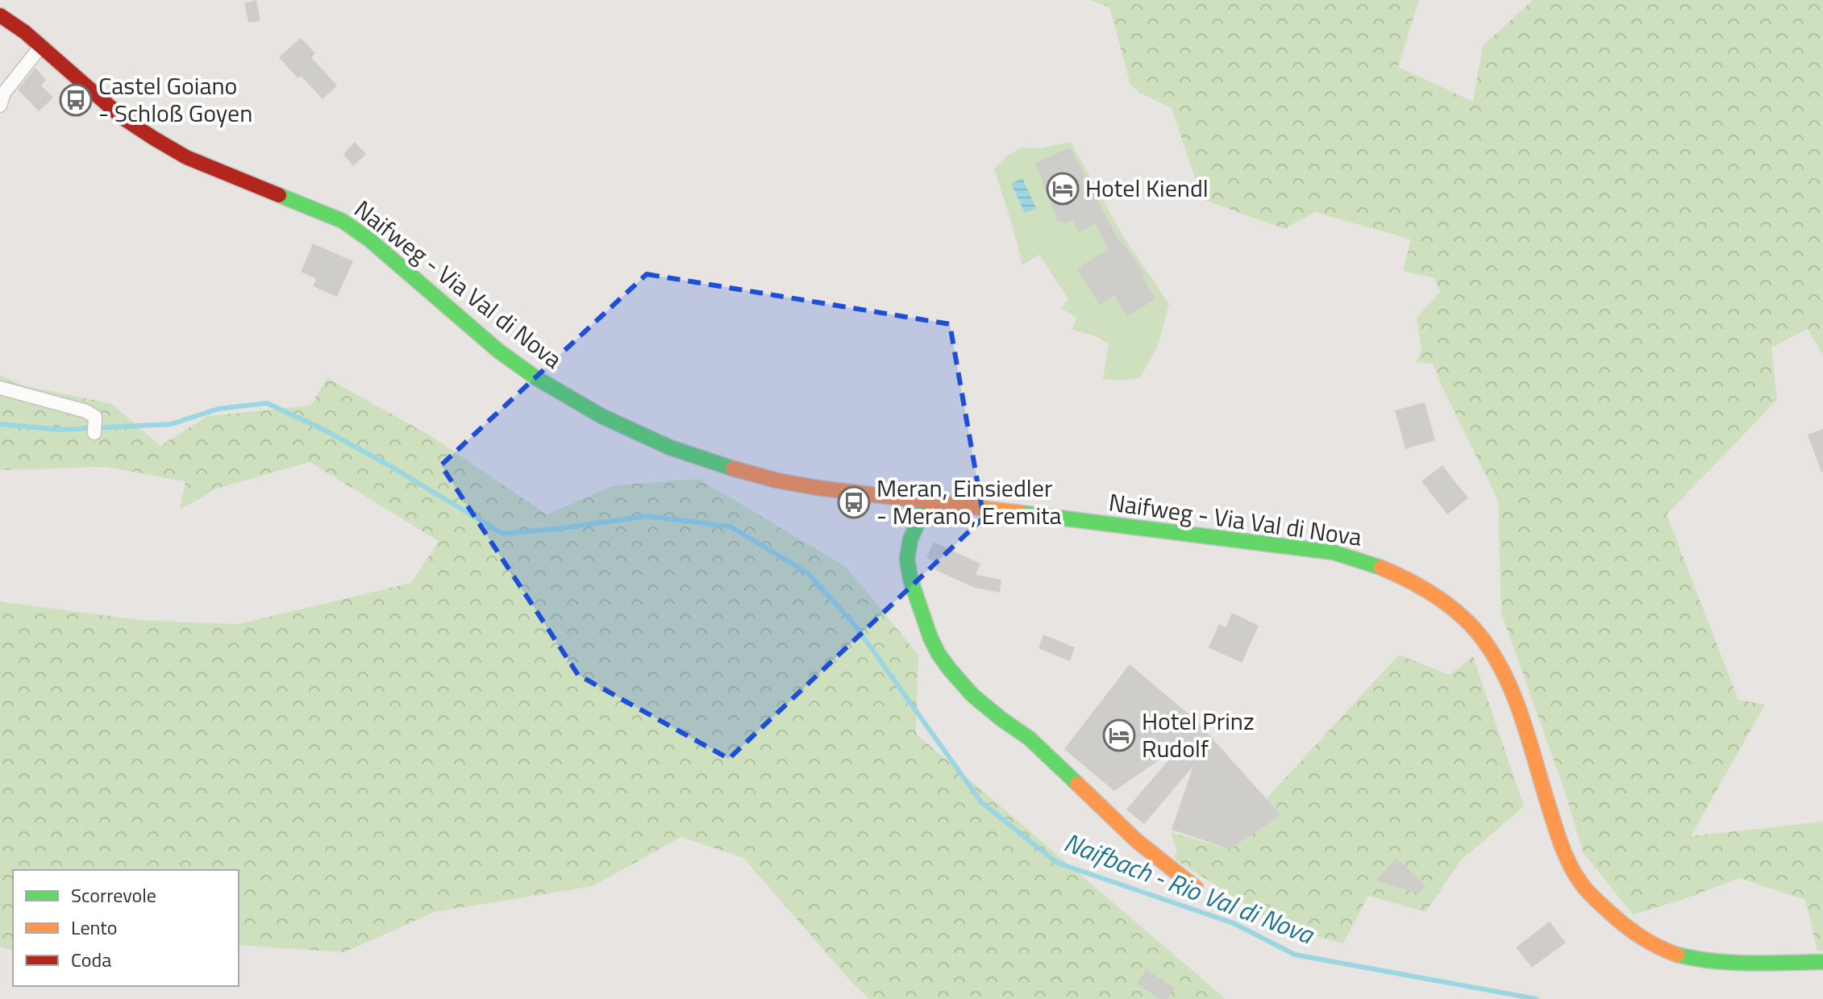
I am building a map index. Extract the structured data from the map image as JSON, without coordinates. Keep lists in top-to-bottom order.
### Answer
{
  "streets": {
    "main road": ["Naifweg - Via Val di Nova"]
  },
  "water": ["Naifbach - Rio Val di Nova"],
  "places": {
    "bus stop": ["Castel Goiano - Schloß Goyen", "Meran, Einsiedler - Merano, Eremita"],
    "hotel": ["Hotel Kiendl", "Hotel Prinz Rudolf"]
  },
  "legend": ["Scorrevole", "Lento", "Coda"]
}
